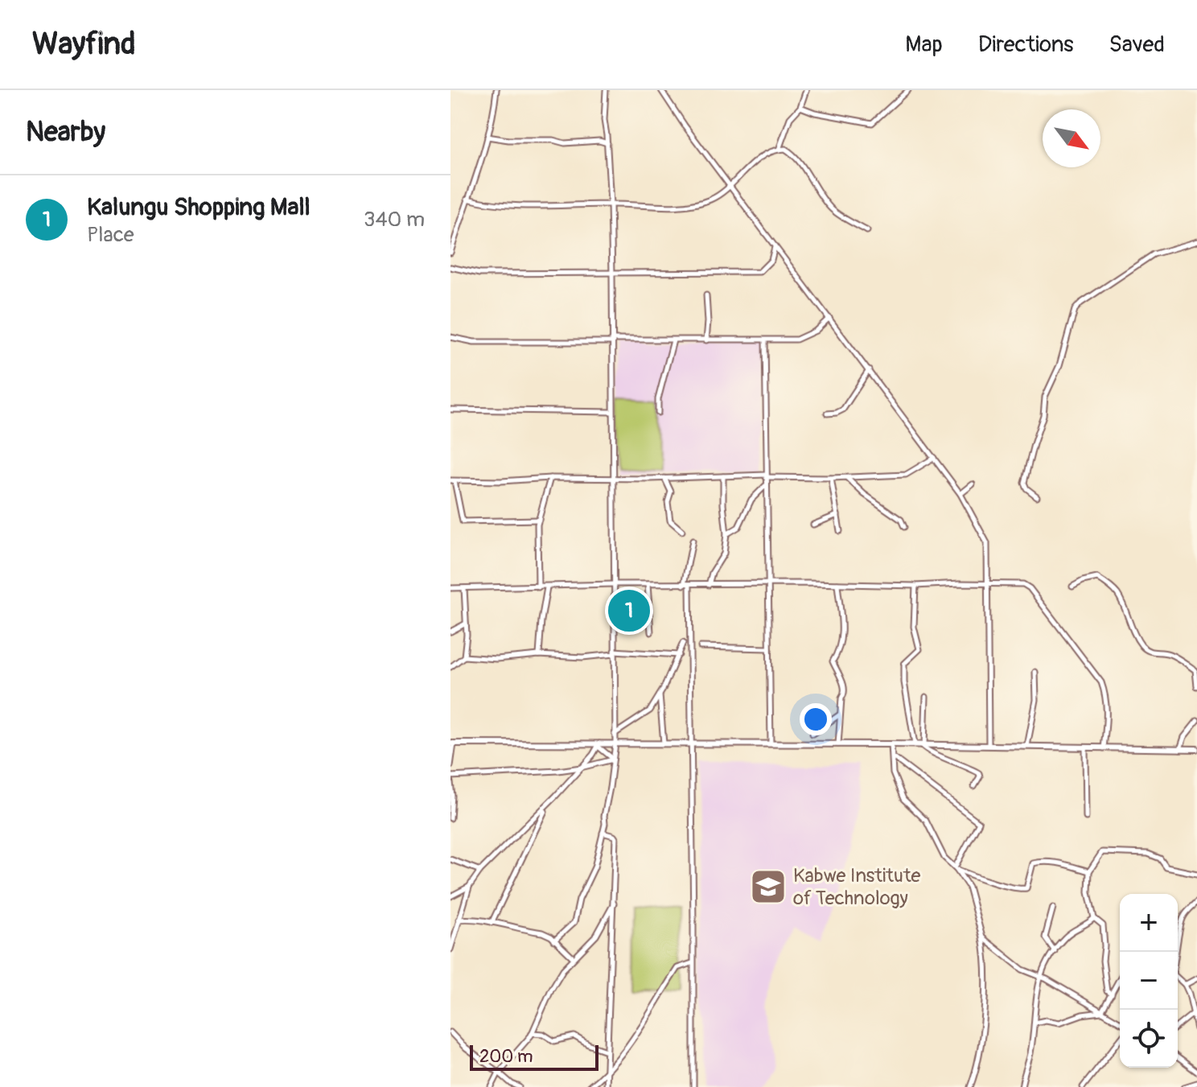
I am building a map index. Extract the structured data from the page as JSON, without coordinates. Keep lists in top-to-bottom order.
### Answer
{
  "places": {
    "school or university": ["Kabwe Institute of Technology"]
  },
  "scale_bar": "200 m",
  "north": "bottom right",
  "page": {
    "header": "Wayfind",
    "nav": ["Map", "Directions", "Saved"],
    "heading": "Nearby",
    "list": [
      {
        "mark": "1",
        "name": "Kalungu Shopping Mall",
        "note": "Place",
        "value": "340 m"
      }
    ],
    "pins": "1",
    "map_buttons": ["+", "−"],
    "scale": "200 m"
  }
}
